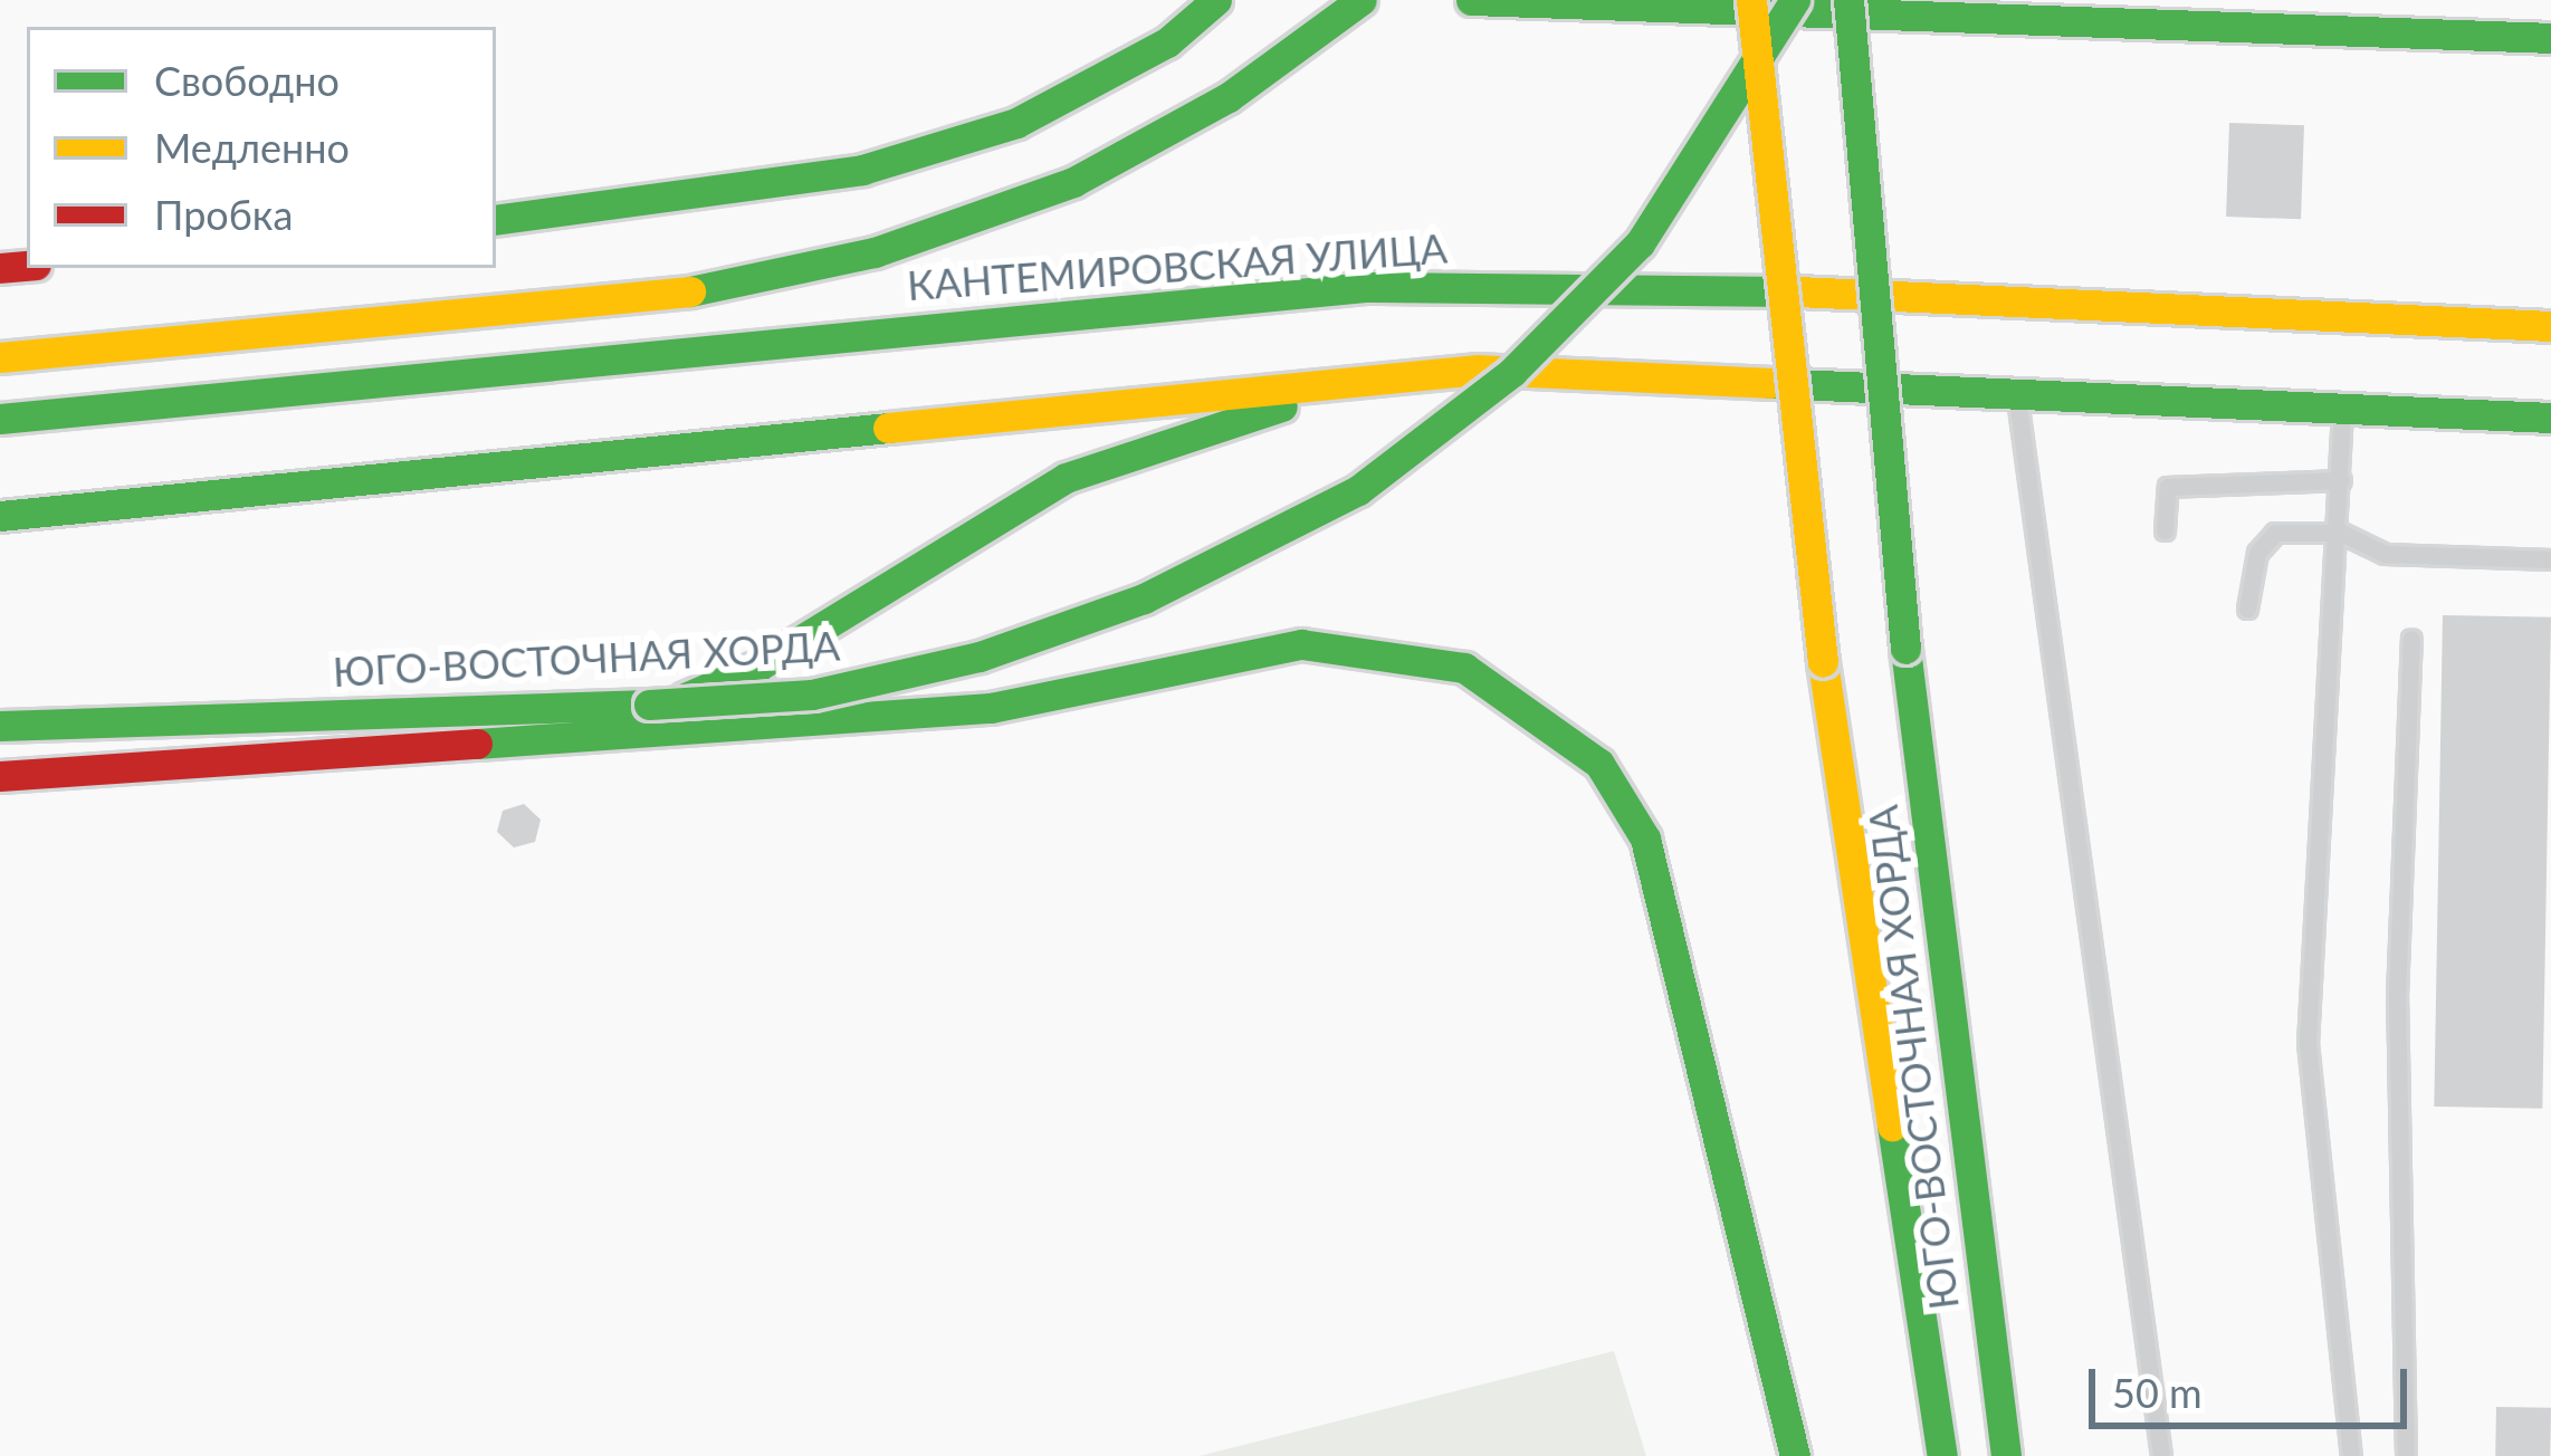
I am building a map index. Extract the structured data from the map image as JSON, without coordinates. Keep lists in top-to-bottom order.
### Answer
{
  "streets": {
    "main road": ["КАНТЕМИРОВСКАЯ УЛИЦА", "ЮГО-ВОСТОЧНАЯ ХОРДА"]
  },
  "legend": ["Свободно", "Медленно", "Пробка"],
  "scale_bar": "50 m"
}
